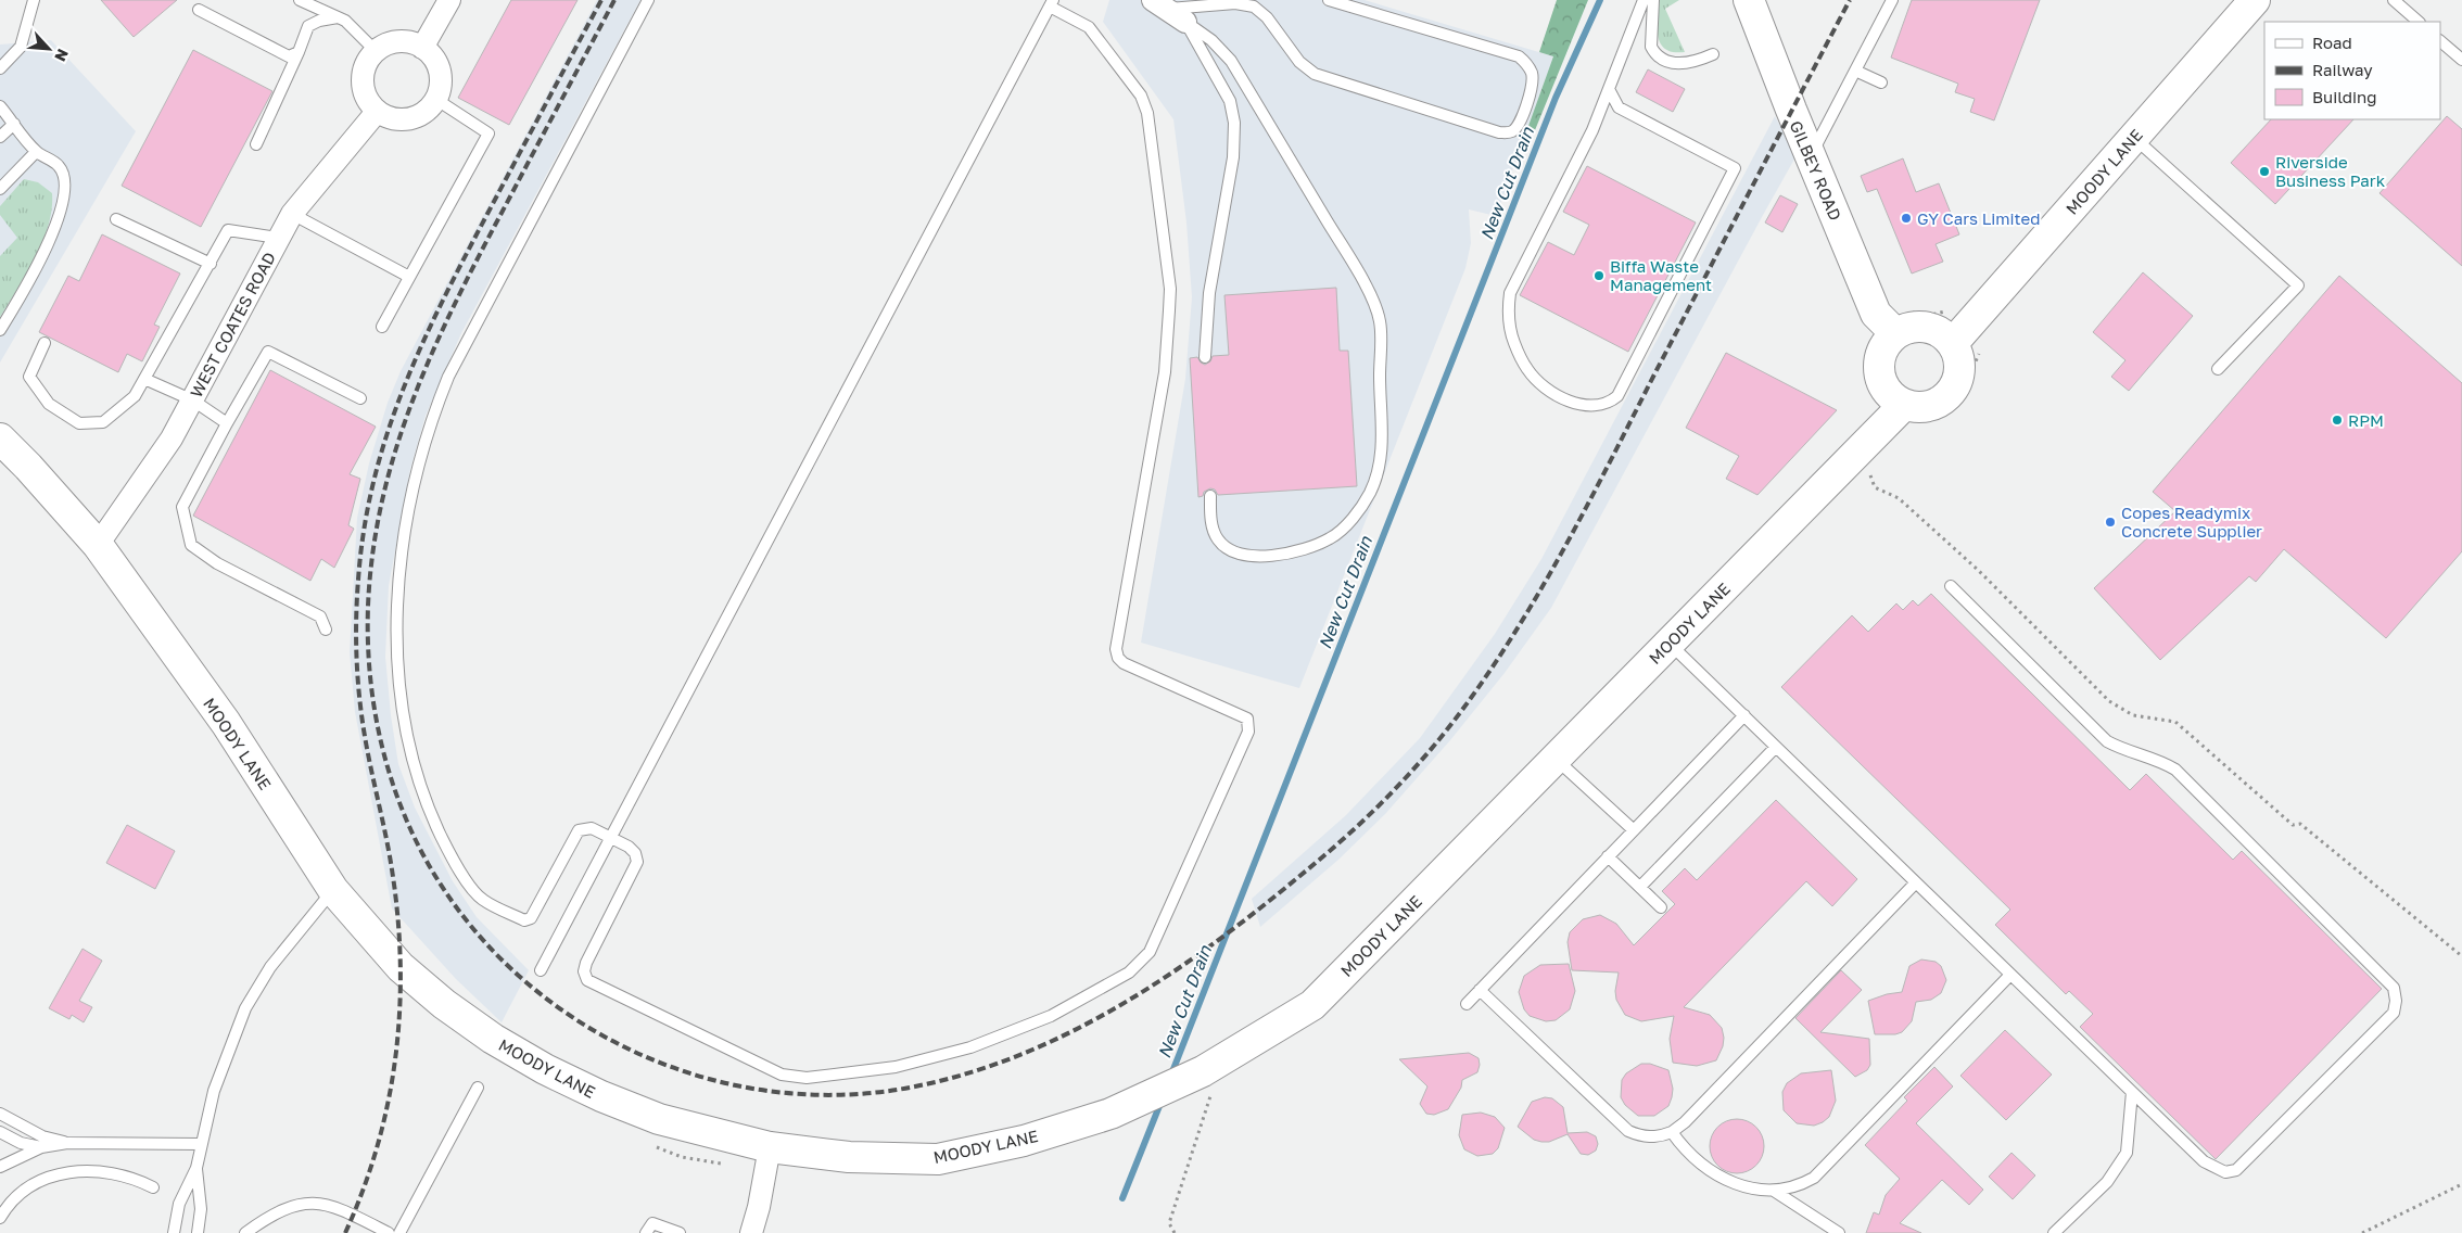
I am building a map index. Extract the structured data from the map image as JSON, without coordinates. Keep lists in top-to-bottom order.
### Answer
{
  "streets": {
    "street": ["GILBEY ROAD", "MOODY LANE", "WEST COATES ROAD"]
  },
  "crossings": [
    ["GILBEY ROAD", "MOODY LANE"],
    ["MOODY LANE", "WEST COATES ROAD"]
  ],
  "water": ["New Cut Drain"],
  "places": [
    "Riverside Business Park",
    "GY Cars Limited",
    "Biffa Waste Management",
    "RPM",
    "Copes Readymix Concrete Supplier"
  ],
  "legend": ["Road", "Railway", "Building"],
  "north": "bottom right"
}
